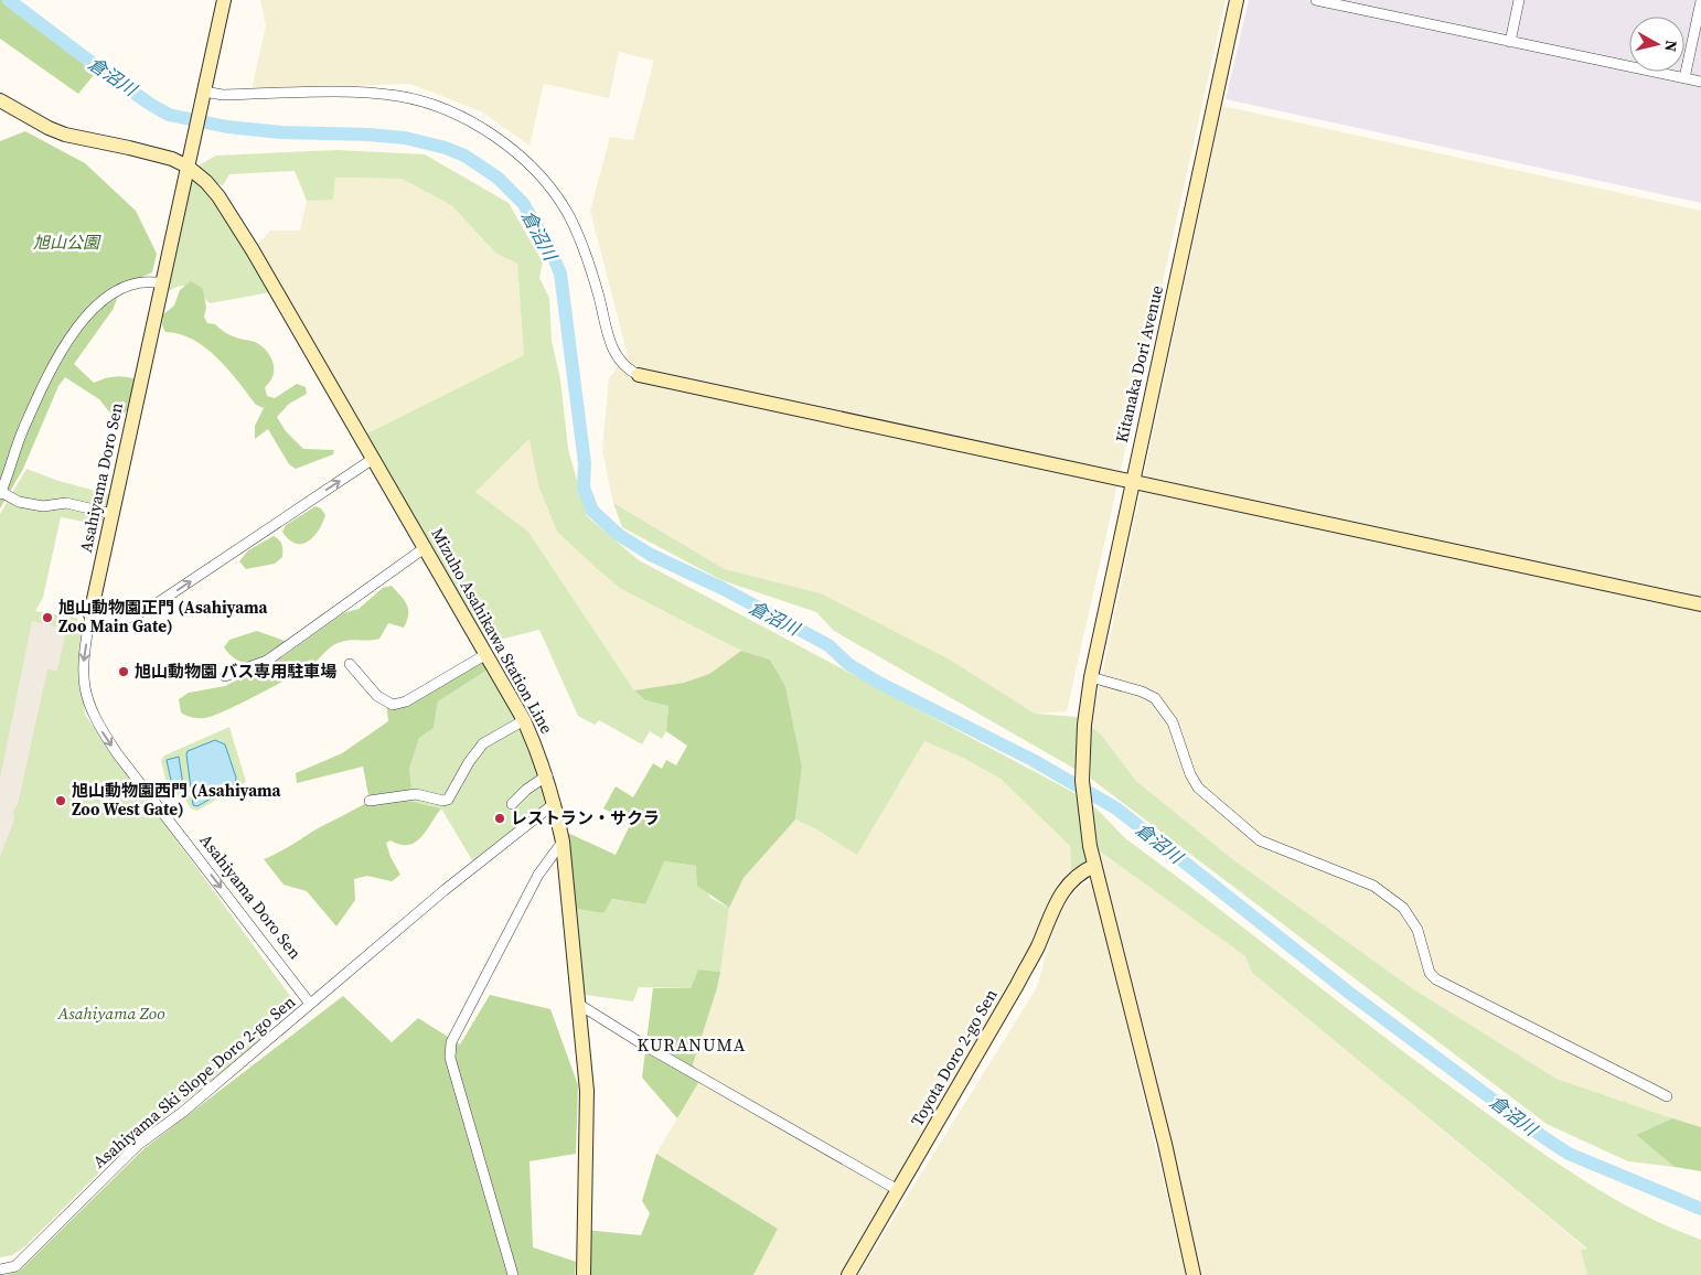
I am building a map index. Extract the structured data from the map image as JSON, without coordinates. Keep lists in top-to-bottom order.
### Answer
{
  "streets": {
    "street": [
      "Kitanaka Dori Avenue",
      "Asahiyama Doro Sen",
      "Mizuho Asahikawa Station Line",
      "Toyota Doro 2-go Sen",
      "Asahiyama Ski Slope Doro 2-go Sen"
    ]
  },
  "crossings": [
    ["Kitanaka Dori Avenue", "Toyota Doro 2-go Sen"],
    ["Asahiyama Doro Sen", "Mizuho Asahikawa Station Line"],
    ["Asahiyama Doro Sen", "Asahiyama Ski Slope Doro 2-go Sen"]
  ],
  "one_way": ["Asahiyama Doro Sen"],
  "districts": ["KURANUMA"],
  "water": ["倉沼川"],
  "parks": ["旭山公園", "Asahiyama Zoo"],
  "places": [
    "旭山動物園正門 (Asahiyama Zoo Main Gate)",
    "旭山動物園 バス専用駐車場",
    "旭山動物園西門 (Asahiyama Zoo West Gate)",
    "レストラン・サクラ"
  ],
  "north": "right"
}
